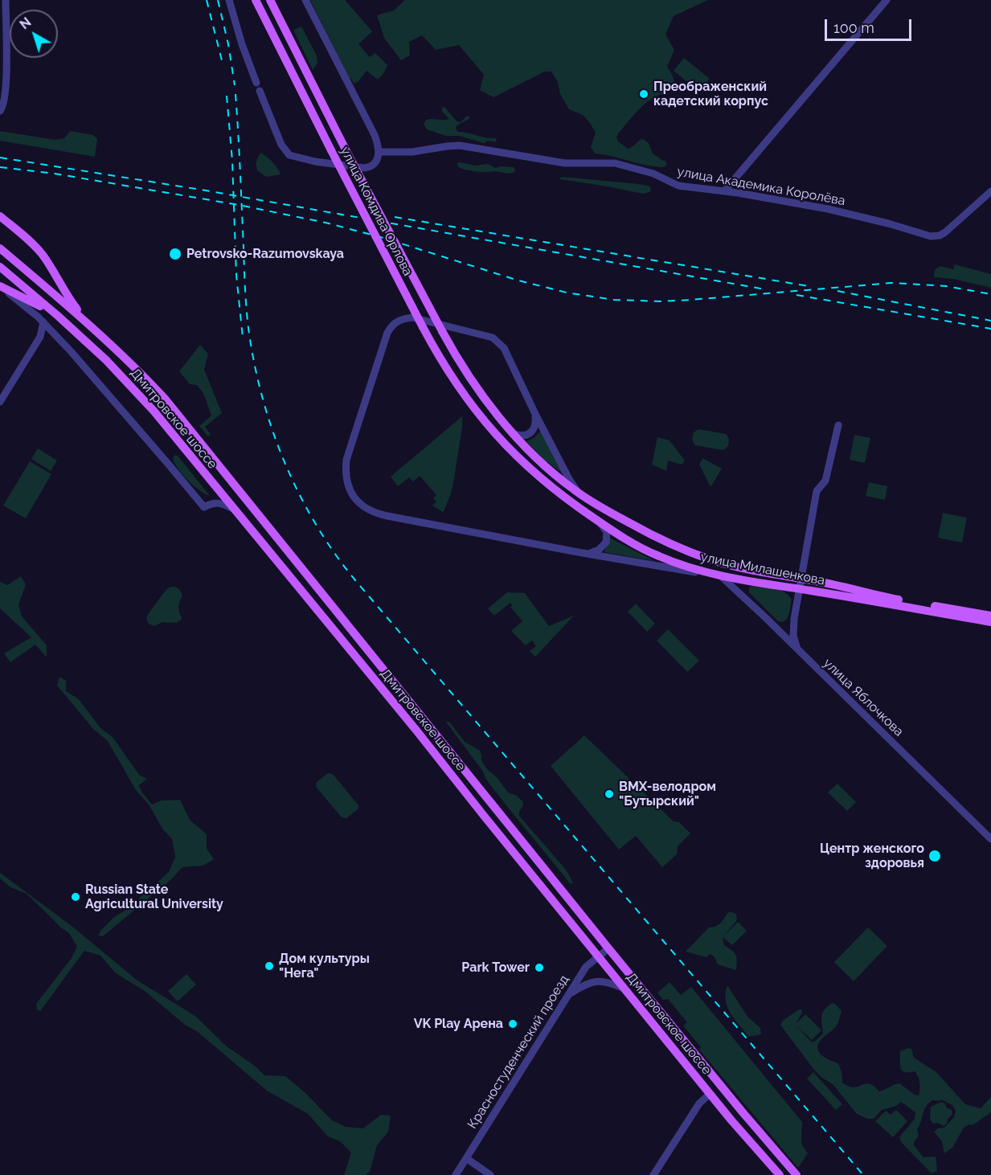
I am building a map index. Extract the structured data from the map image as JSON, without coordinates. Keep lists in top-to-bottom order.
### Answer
{
  "streets": {
    "main road": ["улица Комдива Орлова", "Дмитровское шоссе", "улица Милашенкова"],
    "street": ["улица Академика Королёва", "улица Яблочкова", "Красностуденческий проезд"]
  },
  "crossings": [
    ["улица Комдива Орлова", "улица Милашенкова"],
    ["Дмитровское шоссе", "Красностуденческий проезд"],
    ["улица Милашенкова", "улица Яблочкова"]
  ],
  "places": [
    "Преображенский кадетский корпус",
    "Petrovsko-Razumovskaya",
    "BMX-велодром \"Бутырский\"",
    "Центр женского здоровья",
    "Russian State Agricultural University",
    "Дом культуры \"Нега\"",
    "Park Tower",
    "VK Play Арена"
  ],
  "scale_bar": "100 m",
  "north": "top left"
}
